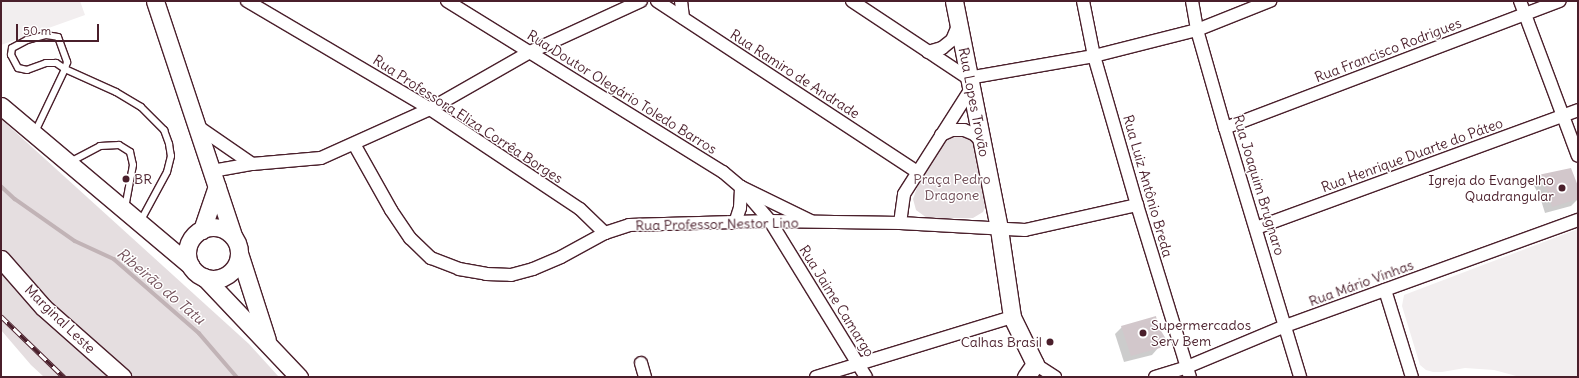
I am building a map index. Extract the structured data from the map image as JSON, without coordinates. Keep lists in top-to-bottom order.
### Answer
{
  "streets": {
    "main road": ["Rua Lopes Trovão", "Marginal Leste"],
    "street": [
      "Rua Francisco Rodrigues",
      "Rua Ramiro de Andrade",
      "Rua Doutor Olegário Toledo Barros",
      "Rua Professora Eliza Corrêa Borges",
      "Rua Henrique Duarte do Páteo",
      "Rua Joaquim Brugnaro",
      "Rua Luiz Antônio Breda",
      "Rua Professor Nestor Lino",
      "Rua Mário Vinhas",
      "Rua Jaime Camargo"
    ]
  },
  "crossings": [
    ["Rua Francisco Rodrigues", "Rua Joaquim Brugnaro"],
    ["Rua Doutor Olegário Toledo Barros", "Rua Professor Nestor Lino"],
    ["Rua Doutor Olegário Toledo Barros", "Rua Jaime Camargo"],
    ["Rua Lopes Trovão", "Rua Professor Nestor Lino"],
    ["Rua Professora Eliza Corrêa Borges", "Rua Professor Nestor Lino"],
    ["Rua Henrique Duarte do Páteo", "Rua Joaquim Brugnaro"],
    ["Rua Joaquim Brugnaro", "Rua Mário Vinhas"],
    ["Rua Luiz Antônio Breda", "Rua Professor Nestor Lino"],
    ["Rua Luiz Antônio Breda", "Rua Mário Vinhas"],
    ["Rua Professor Nestor Lino", "Rua Jaime Camargo"]
  ],
  "water": ["Ribeirão do Tatu"],
  "parks": ["Praça Pedro Dragone"],
  "places": [
    "BR",
    "Igreja do Evangelho Quadrangular",
    "Supermercados Serv Bem",
    "Calhas Brasil"
  ],
  "scale_bar": "50 m"
}
